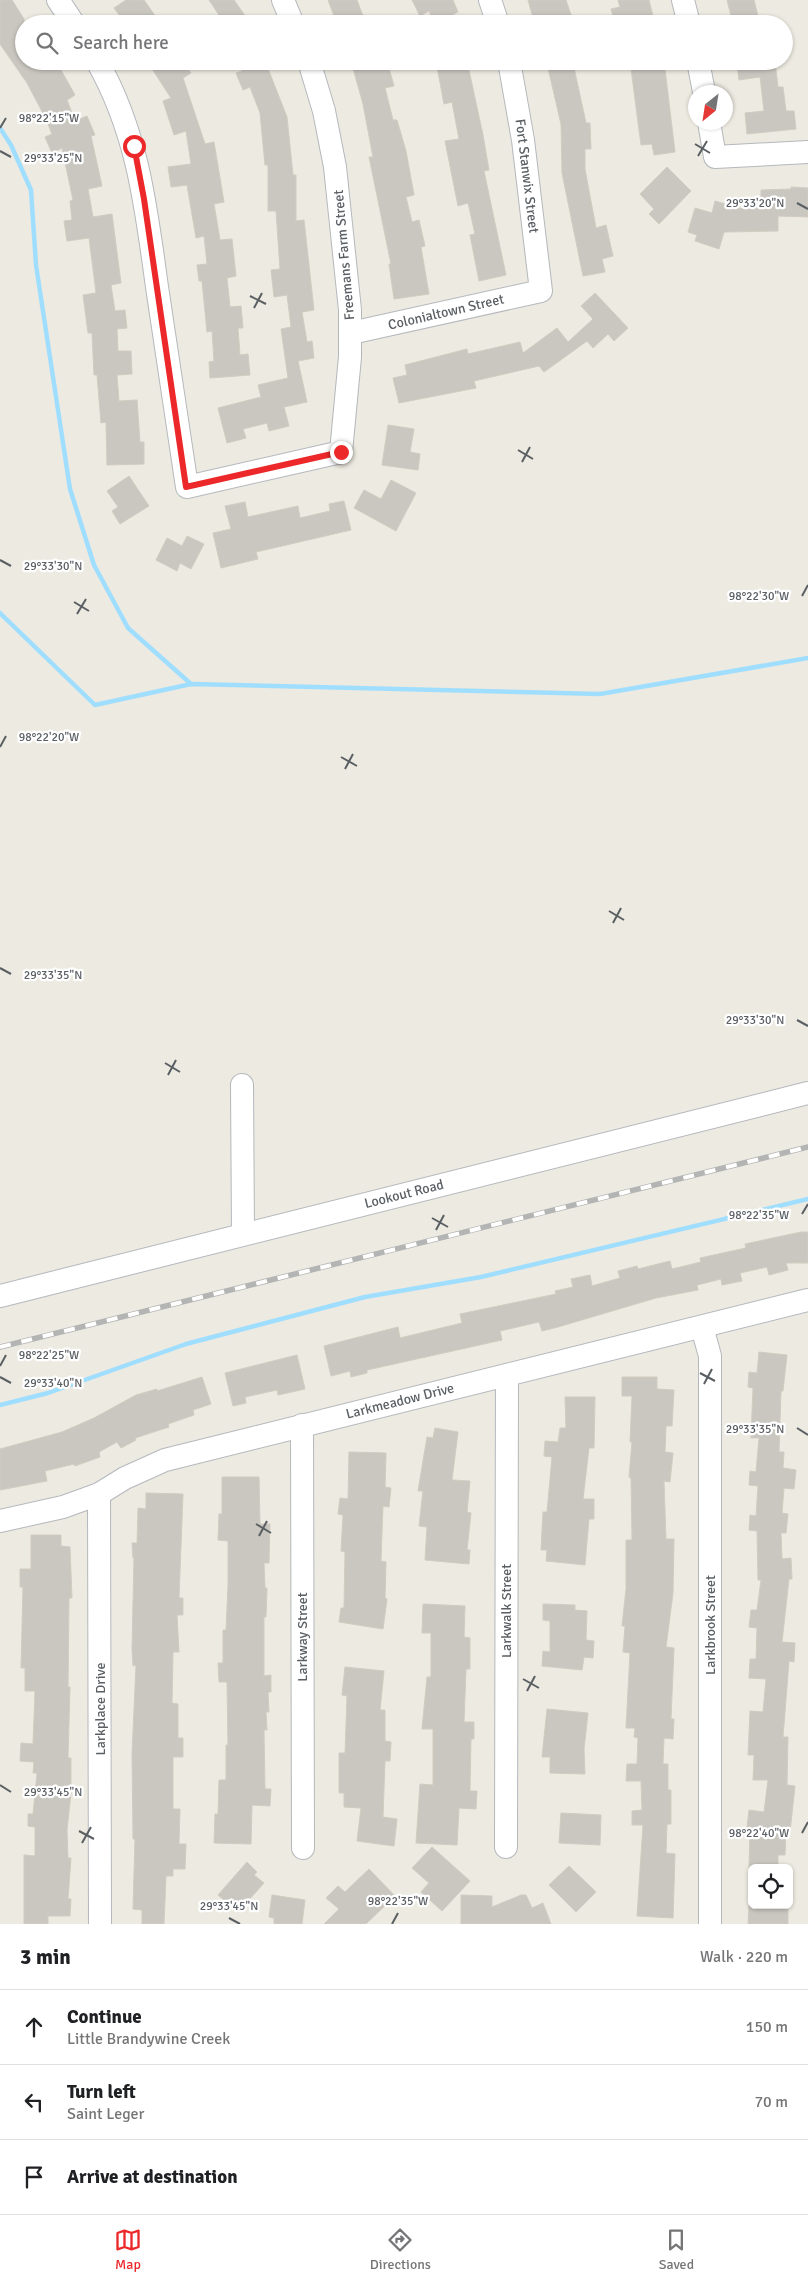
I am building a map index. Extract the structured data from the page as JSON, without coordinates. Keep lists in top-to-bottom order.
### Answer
{
  "streets": {
    "street": [
      "Fort Stanwix Street",
      "Freemans Farm Street",
      "Colonialtown Street",
      "Lookout Road",
      "Larkmeadow Drive",
      "Larkwalk Street",
      "Larkbrook Street",
      "Larkway Street",
      "Larkplace Drive"
    ]
  },
  "crossings": [
    ["Fort Stanwix Street", "Colonialtown Street"],
    ["Freemans Farm Street", "Colonialtown Street"],
    ["Larkmeadow Drive", "Larkwalk Street"],
    ["Larkmeadow Drive", "Larkbrook Street"],
    ["Larkmeadow Drive", "Larkway Street"],
    ["Larkmeadow Drive", "Larkplace Drive"]
  ],
  "north": "bottom left",
  "page": {
    "search": "Search here",
    "heading": ["3 min", "Walk · 220 m"],
    "list": [
      ["Continue", "Little Brandywine Creek", "150 m"],
      ["Turn left", "Saint Leger", "70 m"],
      "Arrive at destination"
    ],
    "nav": ["Map", "Directions", "Saved"]
  },
  "coordinates": [
    "98°22'15\"W",
    "29°33'25\"N",
    "29°33'20\"N",
    "29°33'30\"N",
    "98°22'30\"W",
    "98°22'20\"W",
    "29°33'35\"N",
    "98°22'35\"W",
    "98°22'25\"W",
    "29°33'40\"N",
    "29°33'45\"N",
    "98°22'40\"W"
  ]
}
